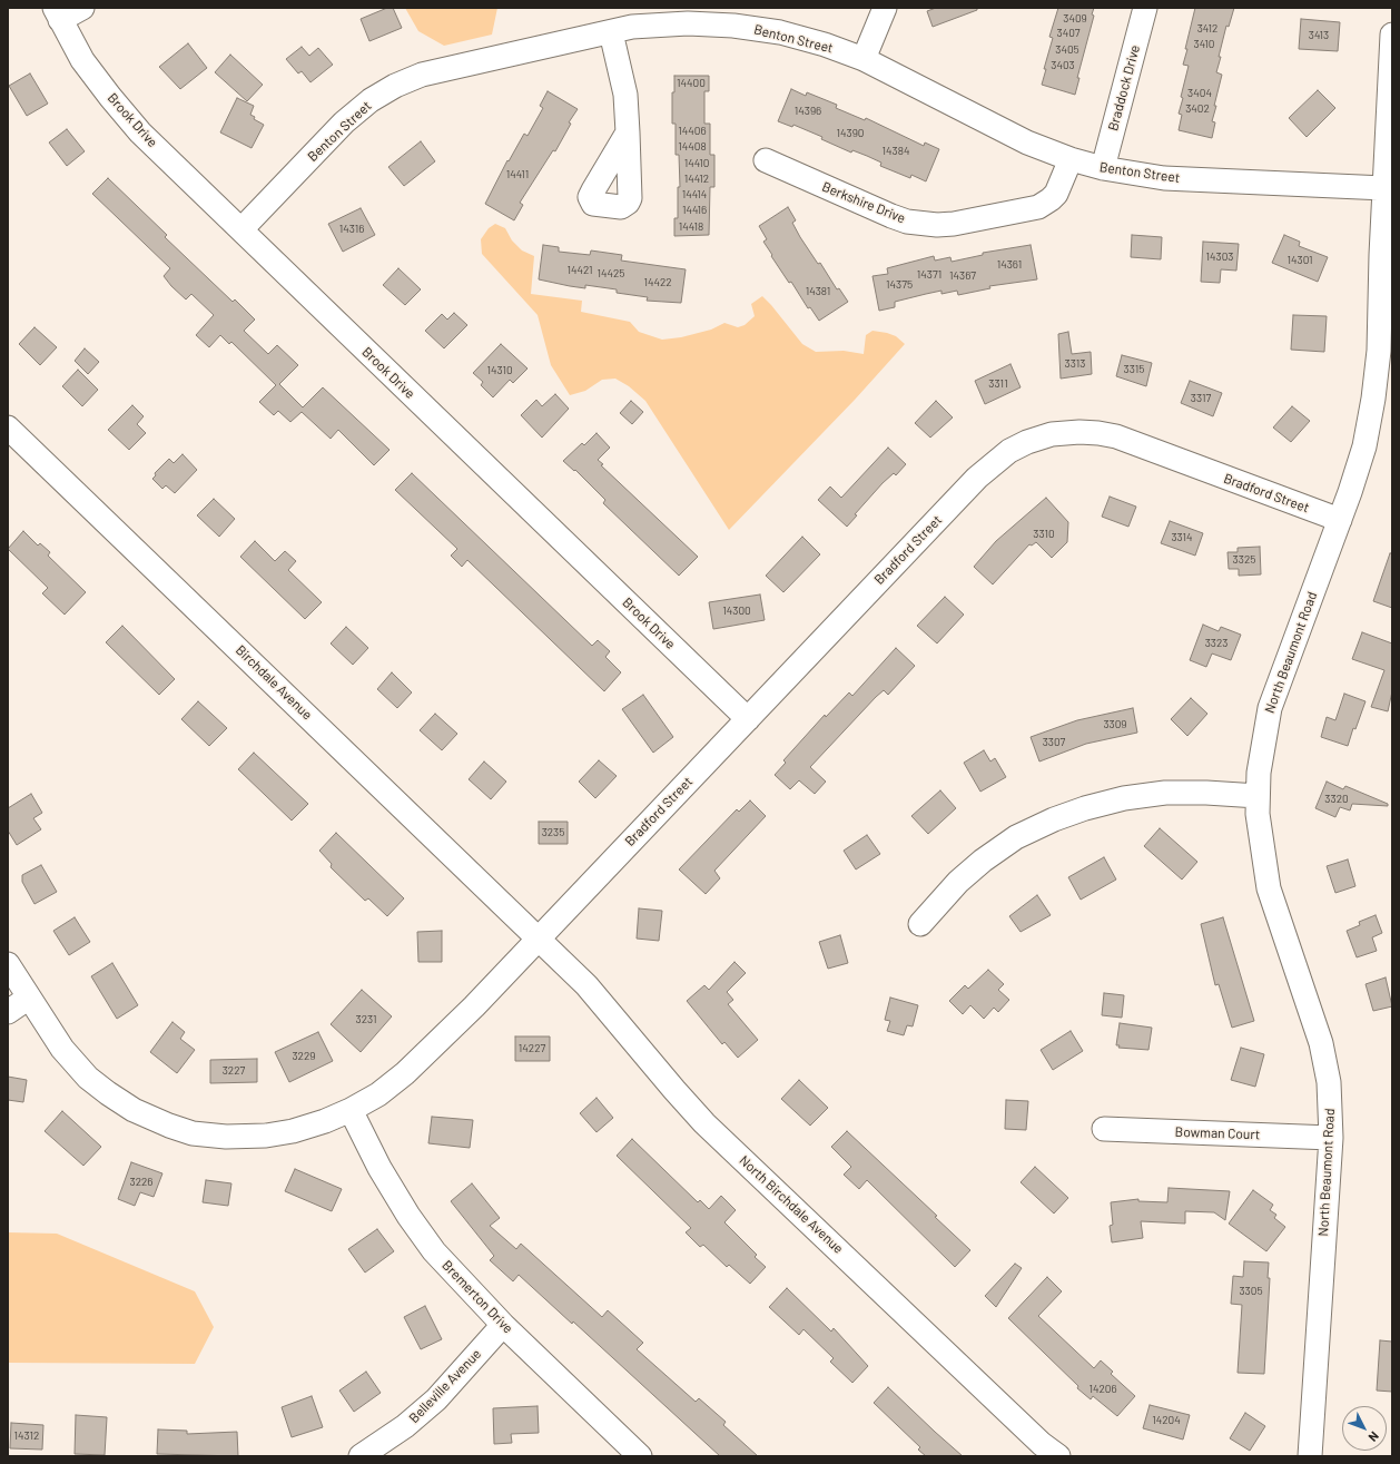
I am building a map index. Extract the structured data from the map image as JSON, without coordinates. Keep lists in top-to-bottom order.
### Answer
{
  "streets": {
    "street": [
      "Benton Street",
      "Braddock Drive",
      "Brook Drive",
      "Berkshire Drive",
      "Bradford Street",
      "North Beaumont Road",
      "Birchdale Avenue",
      "Bowman Court",
      "North Birchdale Avenue",
      "Bremerton Drive",
      "Belleville Avenue"
    ]
  },
  "crossings": [
    ["Benton Street", "Braddock Drive"],
    ["Benton Street", "Brook Drive"],
    ["Benton Street", "Berkshire Drive"],
    ["Benton Street", "North Beaumont Road"],
    ["Brook Drive", "Bradford Street"],
    ["Bradford Street", "North Beaumont Road"],
    ["Bradford Street", "Birchdale Avenue"],
    ["Bradford Street", "North Birchdale Avenue"],
    ["Bradford Street", "Bremerton Drive"],
    ["North Beaumont Road", "Bowman Court"],
    ["Birchdale Avenue", "North Birchdale Avenue"],
    ["Bremerton Drive", "Belleville Avenue"]
  ],
  "house_numbers": [
    "3409",
    "3412",
    "3407",
    "3413",
    "3410",
    "3405",
    "3403",
    "14400",
    "3404",
    "3402",
    "14396",
    "14406",
    "14390",
    "14408",
    "14384",
    "14410",
    "14411",
    "14412",
    "14414",
    "14416",
    "14418",
    "14316",
    "14303",
    "14301",
    "14361",
    "14421",
    "14425",
    "14371",
    "14367",
    "14422",
    "14375",
    "14381",
    "3313",
    "3315",
    "14310",
    "3311",
    "3317",
    "3310",
    "3314",
    "3325",
    "14300",
    "3323",
    "3309",
    "3307",
    "3320",
    "3235",
    "3231",
    "14227",
    "3229",
    "3227",
    "3226",
    "3305",
    "14206",
    "14204",
    "14312"
  ],
  "north": "bottom right"
}
